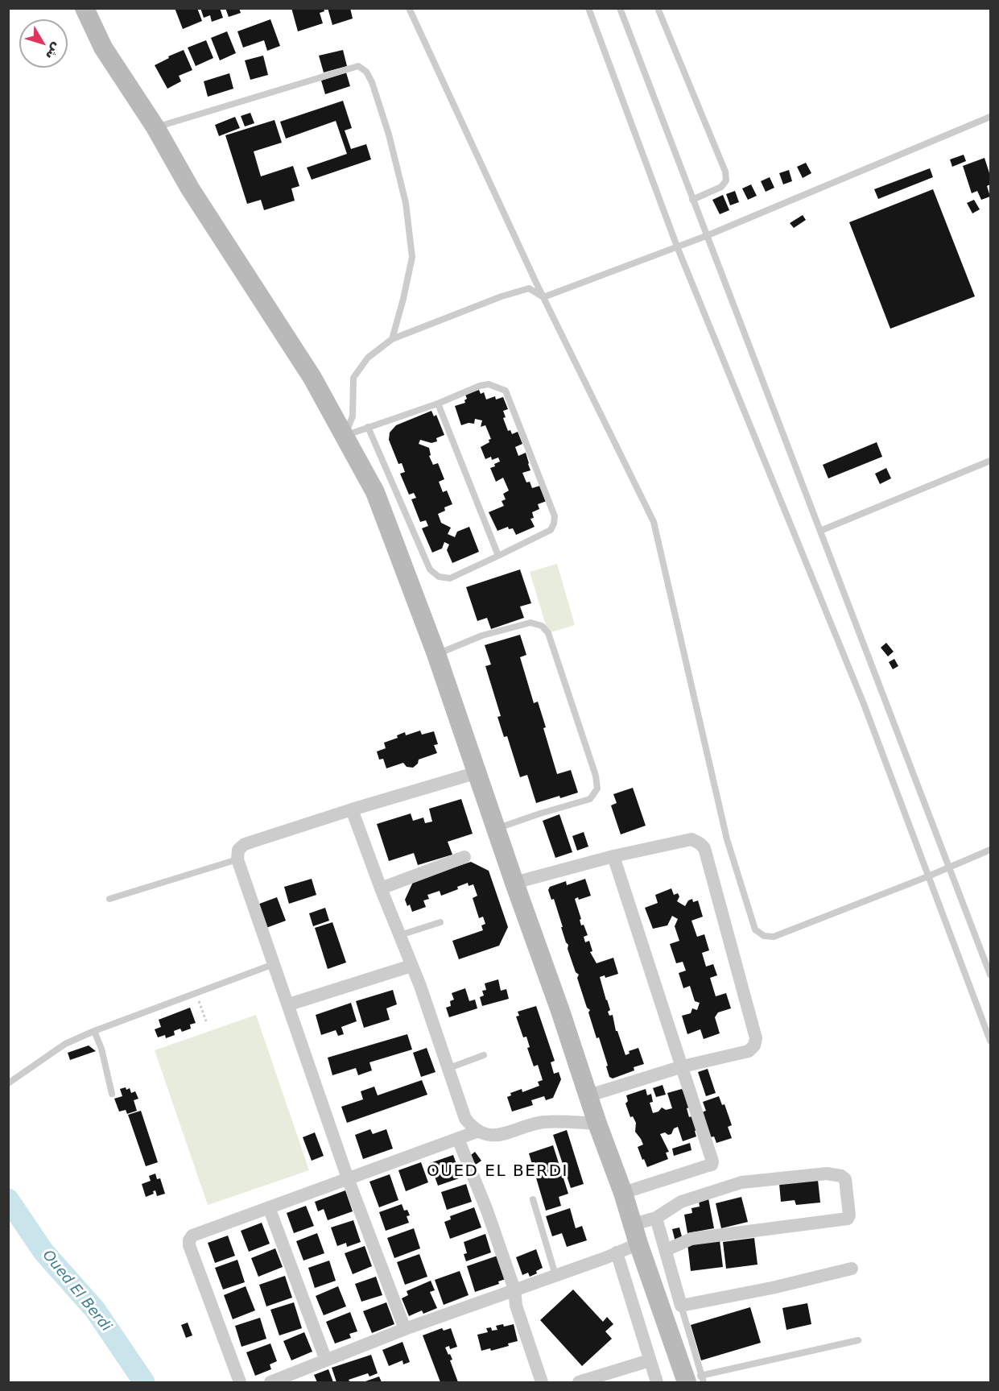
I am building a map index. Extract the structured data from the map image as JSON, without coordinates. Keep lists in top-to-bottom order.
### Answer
{
  "districts": ["OUED EL BERDI"],
  "water": ["Oued El Berdi"],
  "north": "bottom right"
}
